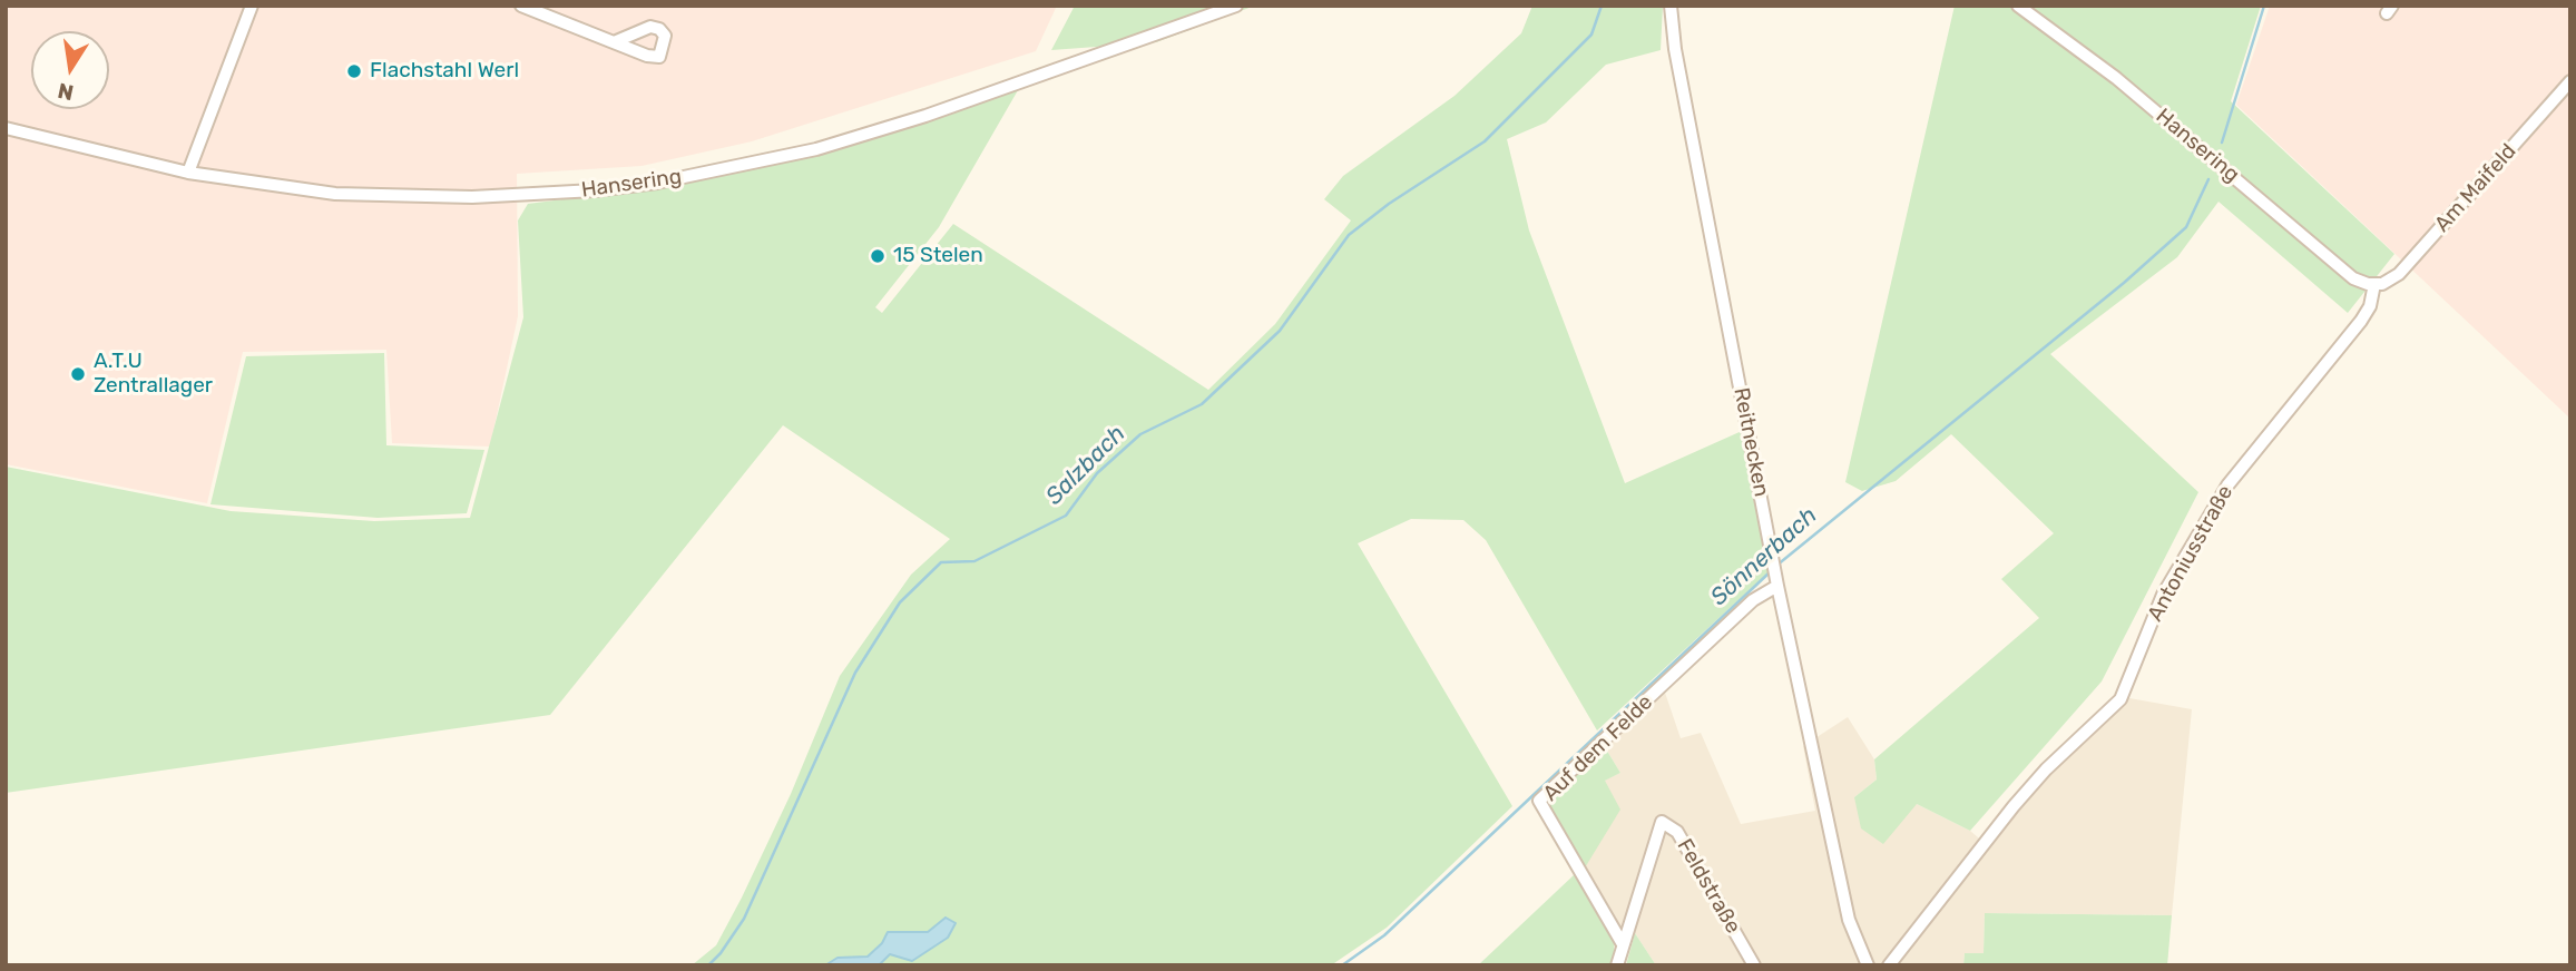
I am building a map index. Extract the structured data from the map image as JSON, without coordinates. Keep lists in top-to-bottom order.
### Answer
{
  "streets": {
    "street": [
      "Hansering",
      "Am Maifeld",
      "Reitnecken",
      "Antoniusstraße",
      "Auf dem Felde",
      "Feldstraße"
    ]
  },
  "crossings": [
    ["Hansering", "Am Maifeld"],
    ["Hansering", "Antoniusstraße"],
    ["Am Maifeld", "Antoniusstraße"],
    ["Reitnecken", "Auf dem Felde"],
    ["Auf dem Felde", "Feldstraße"]
  ],
  "water": ["Salzbach", "Sönnerbach"],
  "places": ["Flachstahl Werl", "15 Stelen", "A.T.U Zentrallager"],
  "north": "bottom"
}
